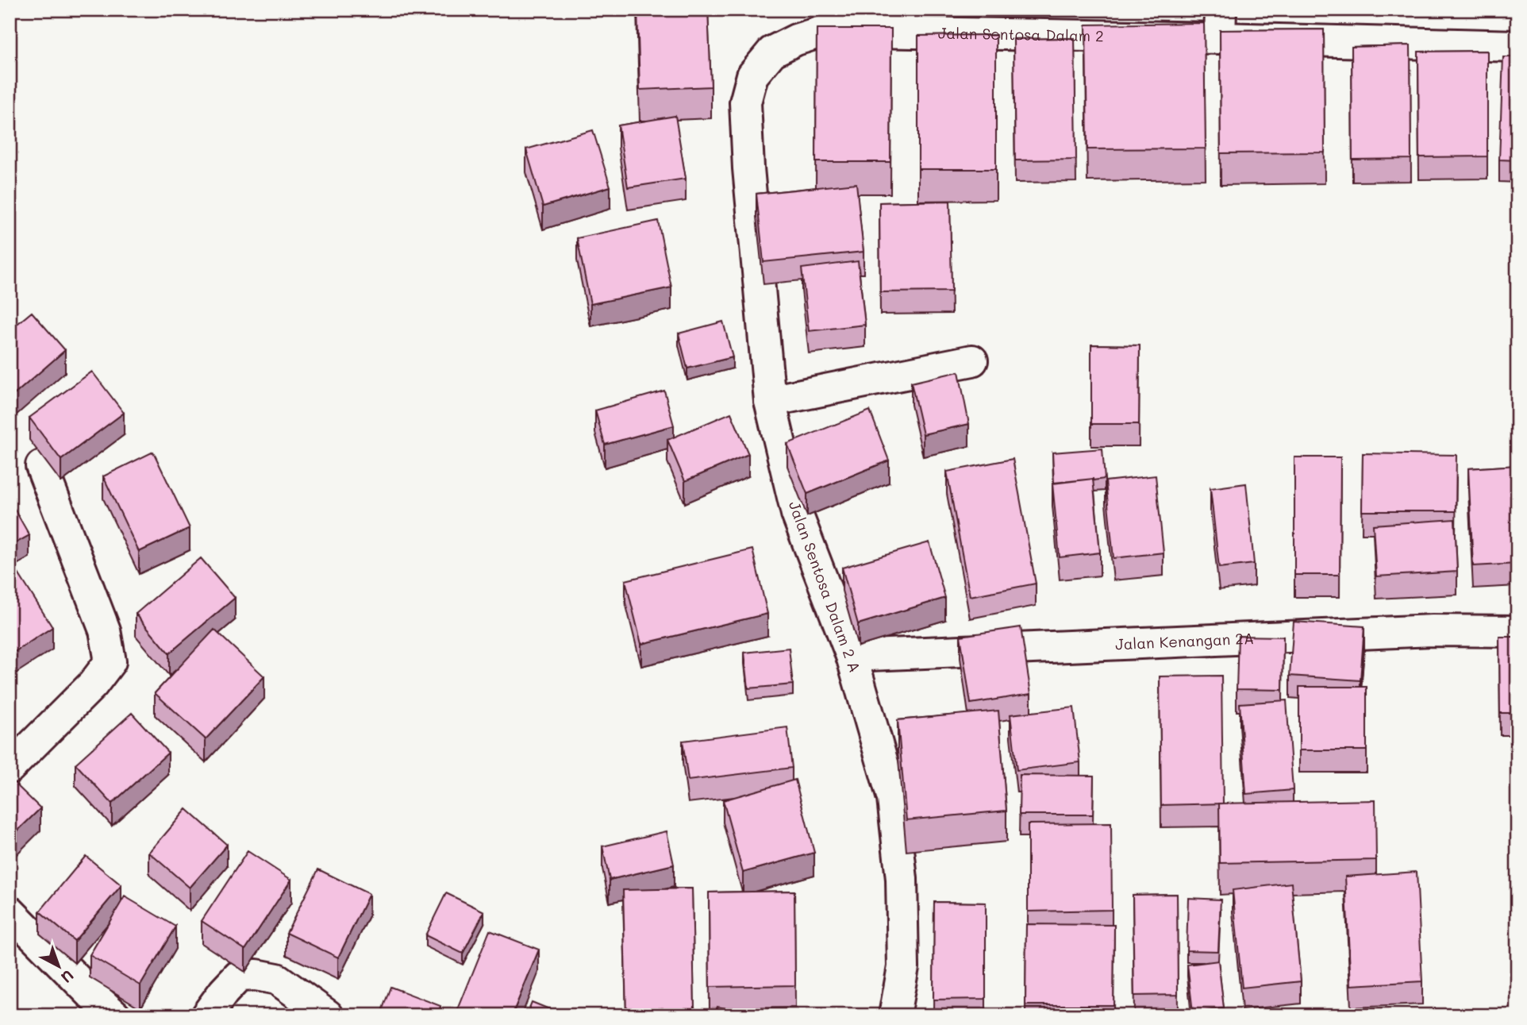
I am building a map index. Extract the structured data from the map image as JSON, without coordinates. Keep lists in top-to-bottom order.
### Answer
{
  "streets": {
    "street": ["Jalan Sentosa Dalam 2", "Jalan Sentosa Dalam 2 A", "Jalan Kenangan 2A"]
  },
  "crossings": [
    ["Jalan Sentosa Dalam 2", "Jalan Sentosa Dalam 2 A"],
    ["Jalan Sentosa Dalam 2 A", "Jalan Kenangan 2A"]
  ],
  "north": "bottom right"
}
